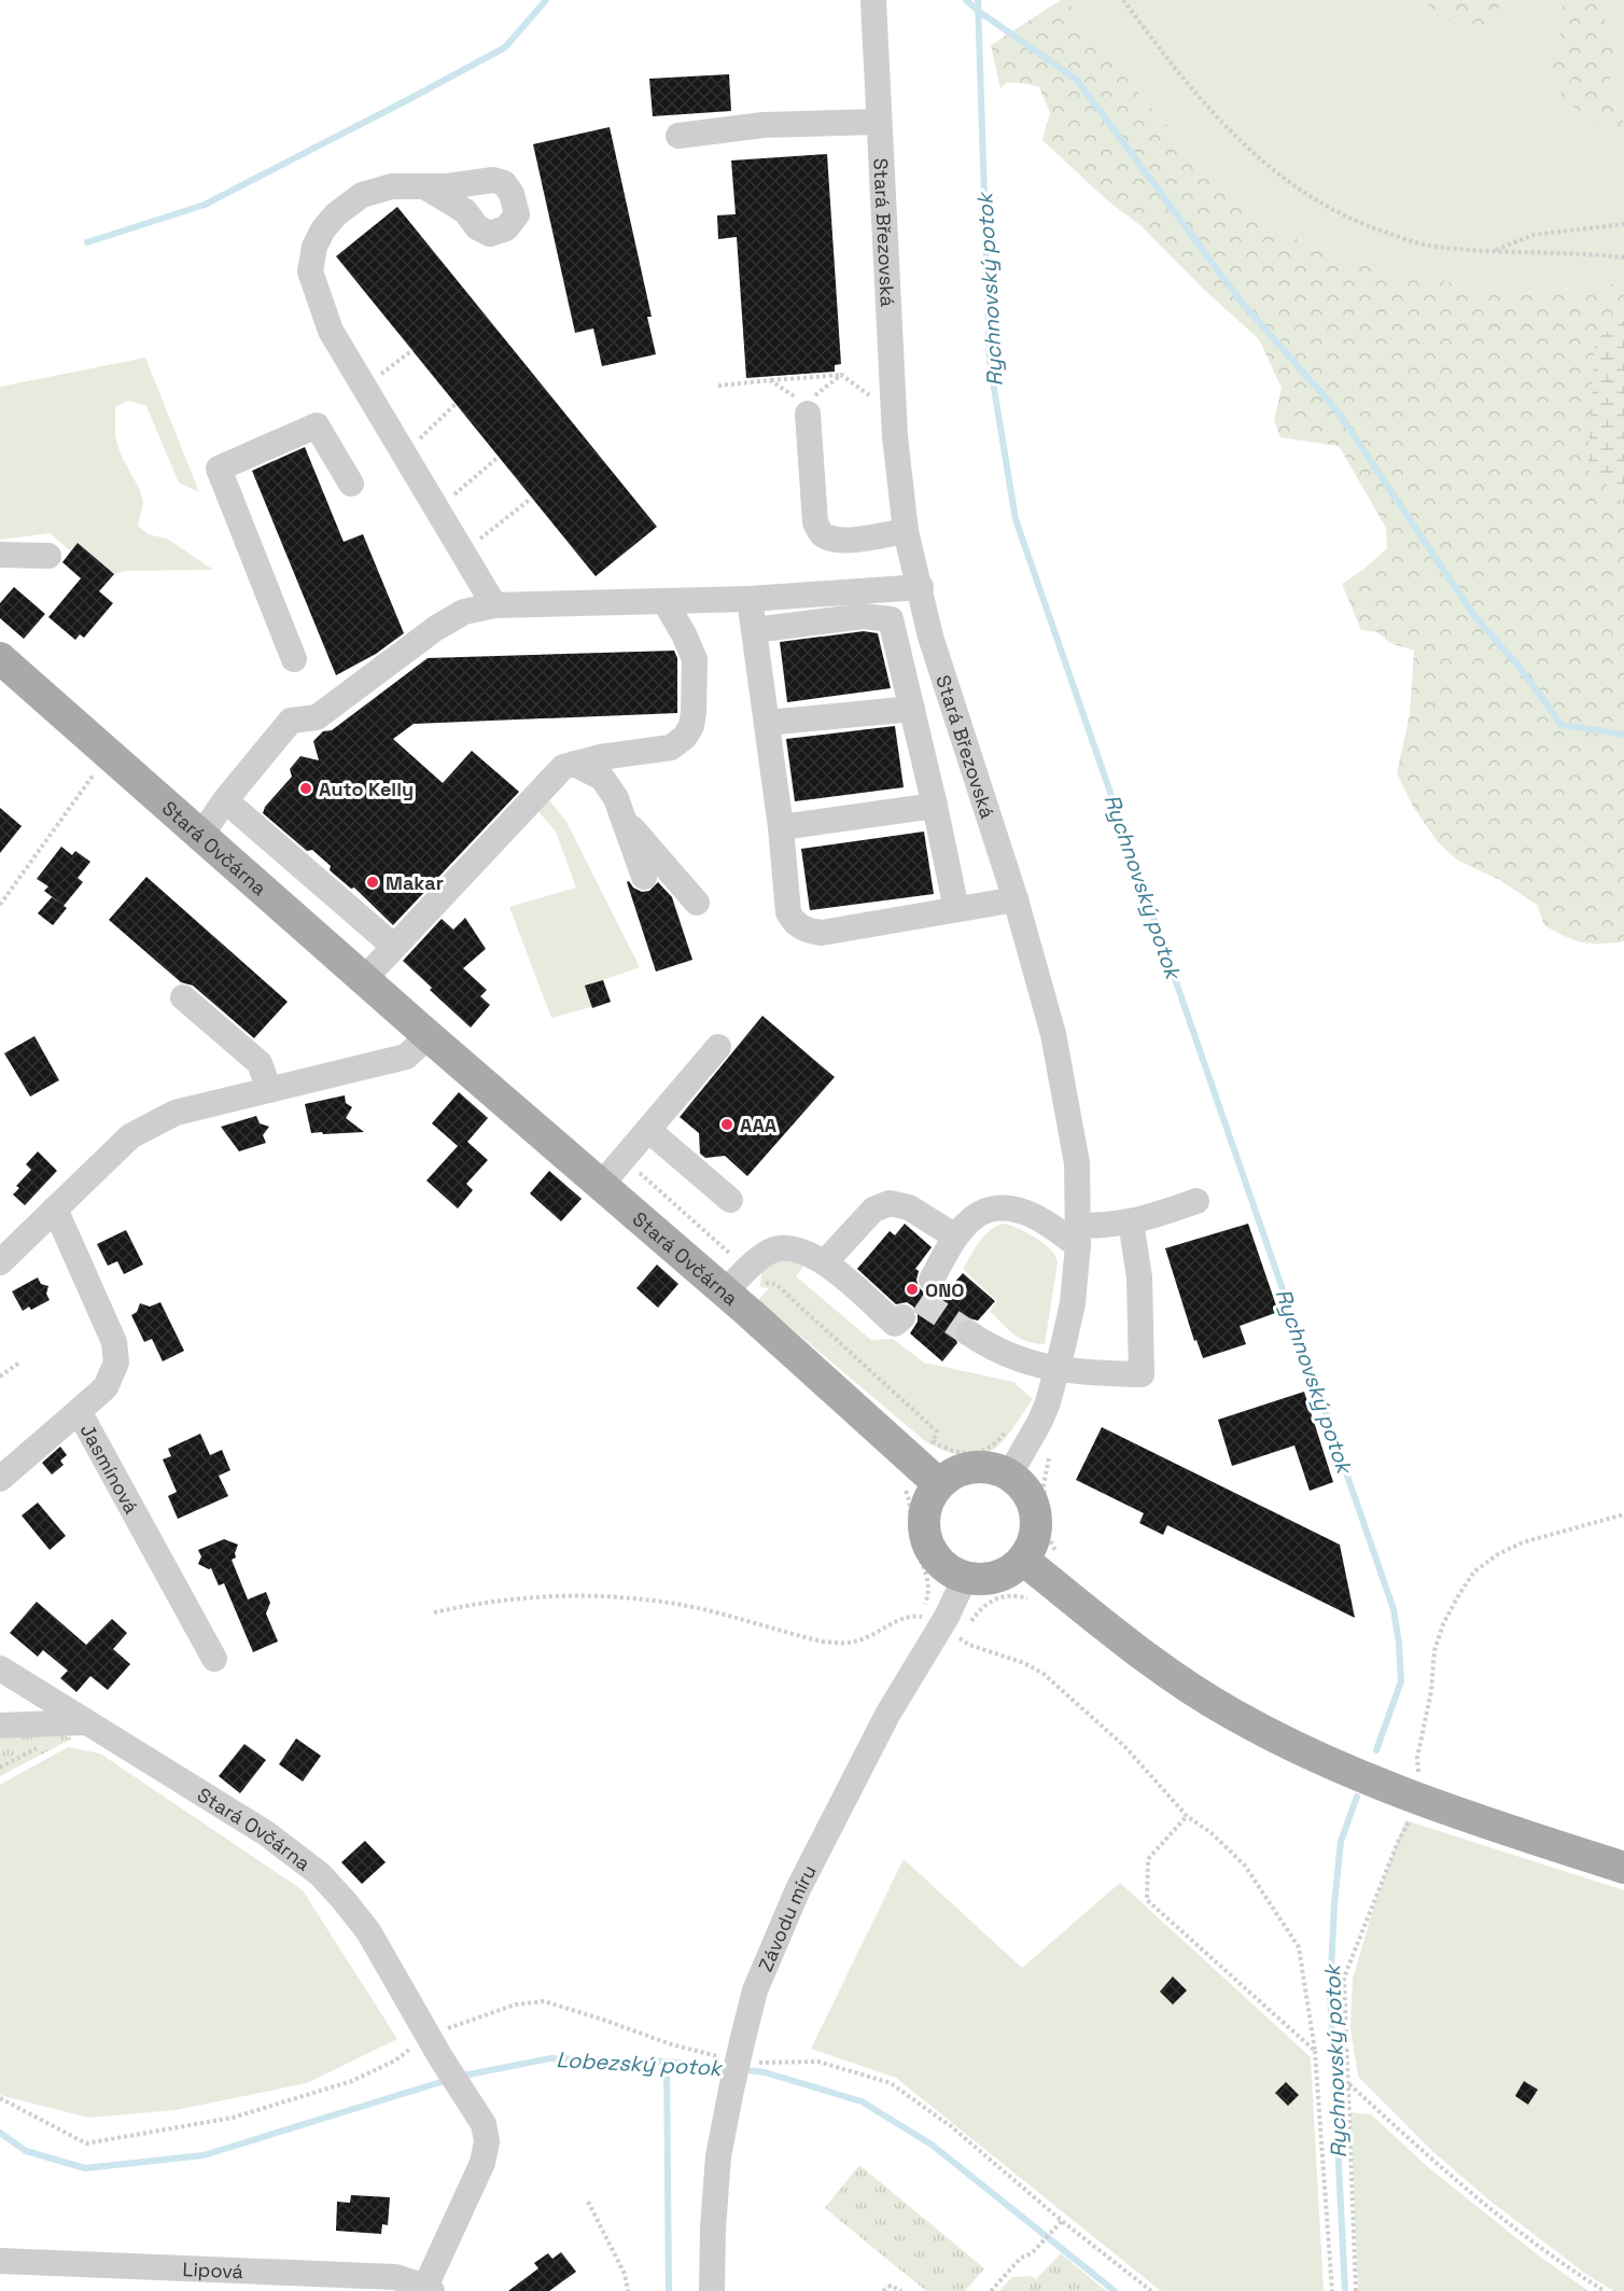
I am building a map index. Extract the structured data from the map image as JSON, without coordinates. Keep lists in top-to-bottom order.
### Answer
{
  "streets": {
    "main road": ["Stará Ovčárna"],
    "street": [
      "Stará Březovská",
      "Jasmínová",
      "Závodu míru",
      "Lipová"
    ]
  },
  "crossings": [
    ["Stará Březovská", "Stará Ovčárna"],
    ["Stará Březovská", "Závodu míru"],
    ["Stará Ovčárna", "Závodu míru"],
    ["Stará Ovčárna", "Lipová"]
  ],
  "water": ["Rychnovský potok", "Lobezský potok"],
  "places": [
    "Auto Kelly",
    "Makar",
    "AAA",
    "ONO"
  ]
}
